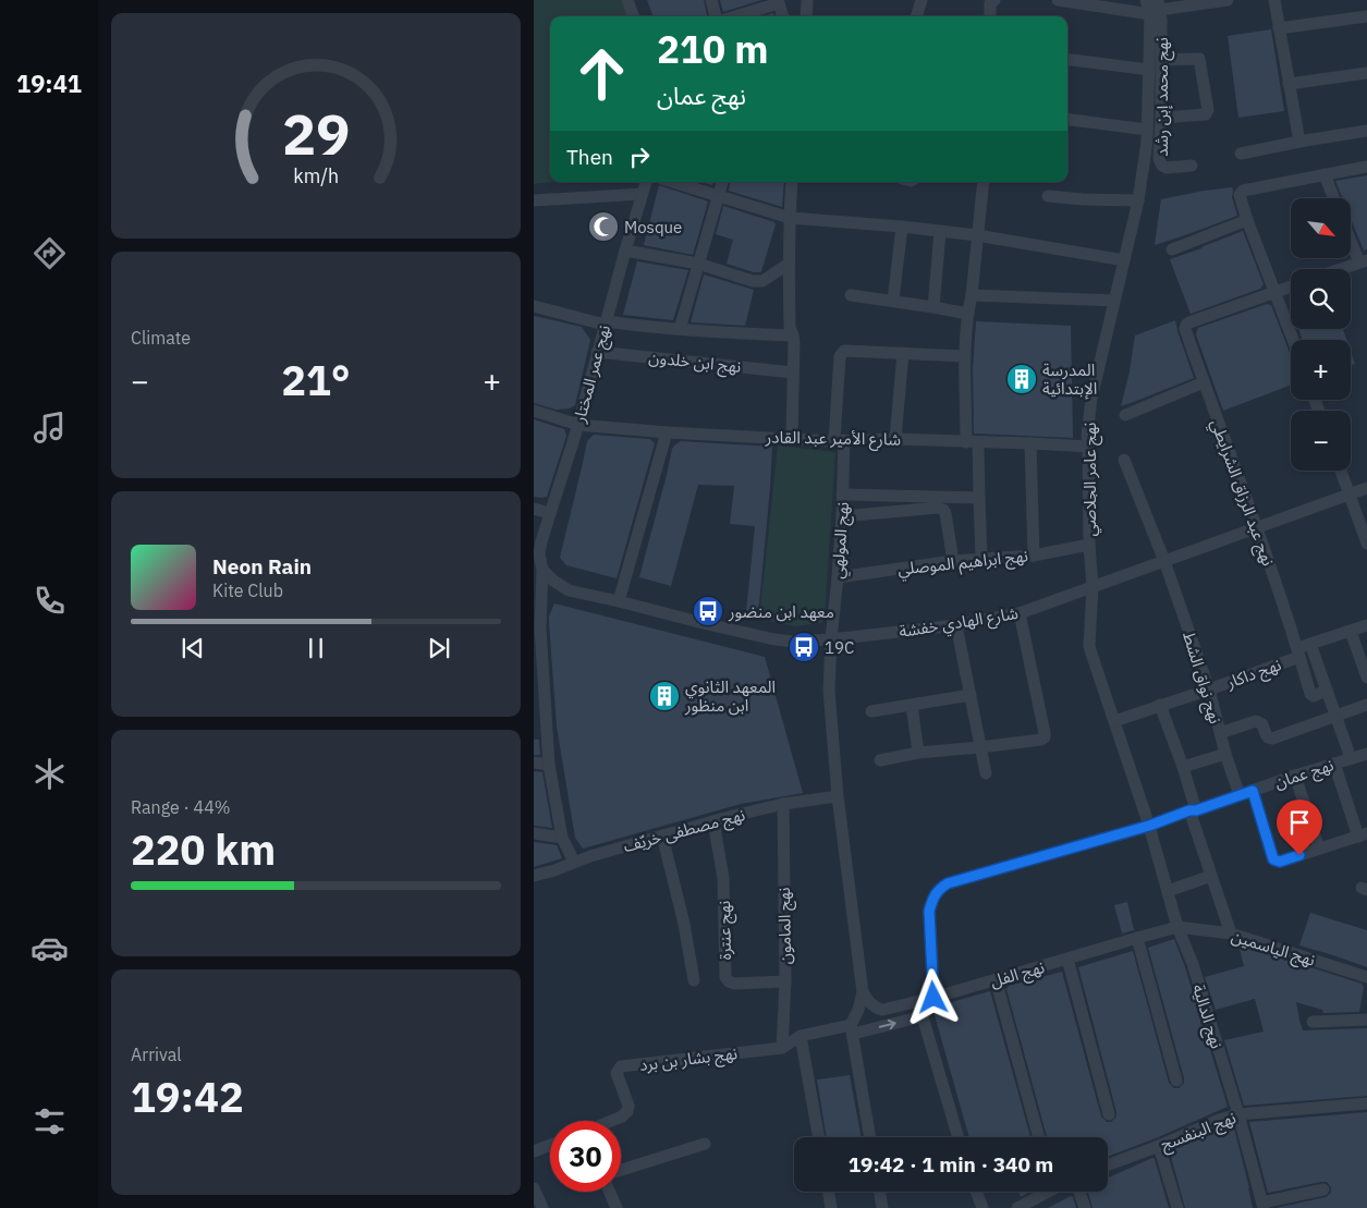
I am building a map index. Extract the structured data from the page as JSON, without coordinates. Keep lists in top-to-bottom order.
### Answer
{
  "streets": {
    "street": [
      "نهج محمد إبن رشد",
      "نهج ابن خلدون",
      "نهج عمر المختار",
      "شارع الأمير عبد القادر",
      "نهج عامر الجلاصي",
      "نهج عبد الرزاق الشرايطي",
      "نهج المولهي",
      "نهج ابراهيم الموصلي",
      "شارع الهادي خفشة",
      "نهج داكار",
      "نهج نواق الشط",
      "نهج عمان",
      "نهج مصطفى خريّف",
      "نهج المامون",
      "نهج عنترة",
      "نهج الياسمين",
      "نهج الفل",
      "نهج الدالية",
      "نهج بشار بن برد",
      "نهج البنفسج"
    ]
  },
  "crossings": [
    ["نهج محمد إبن رشد", "نهج عامر الجلاصي"],
    ["نهج ابن خلدون", "نهج عمر المختار"],
    ["نهج عمر المختار", "شارع الأمير عبد القادر"],
    ["نهج عمر المختار", "شارع الهادي خفشة"],
    ["نهج عمر المختار", "نهج مصطفى خريّف"],
    ["شارع الأمير عبد القادر", "نهج عامر الجلاصي"],
    ["شارع الأمير عبد القادر", "نهج المولهي"],
    ["نهج عامر الجلاصي", "نهج ابراهيم الموصلي"],
    ["نهج عامر الجلاصي", "شارع الهادي خفشة"],
    ["نهج عامر الجلاصي", "نهج داكار"],
    ["نهج عامر الجلاصي", "نهج عمان"],
    ["نهج عامر الجلاصي", "نهج الدالية"],
    ["نهج عبد الرزاق الشرايطي", "شارع الهادي خفشة"],
    ["نهج عبد الرزاق الشرايطي", "نهج داكار"],
    ["نهج المولهي", "نهج ابراهيم الموصلي"],
    ["نهج المولهي", "شارع الهادي خفشة"],
    ["نهج المولهي", "نهج مصطفى خريّف"],
    ["نهج المولهي", "نهج الفل"],
    ["شارع الهادي خفشة", "نهج نواق الشط"],
    ["نهج داكار", "نهج نواق الشط"],
    ["نهج نواق الشط", "نهج عمان"],
    ["نهج عمان", "نهج الفل"],
    ["نهج عمان", "نهج الدالية"],
    ["نهج مصطفى خريّف", "نهج المامون"],
    ["نهج مصطفى خريّف", "نهج عنترة"],
    ["نهج المامون", "نهج عنترة"],
    ["نهج المامون", "نهج بشار بن برد"],
    ["نهج الياسمين", "نهج الفل"],
    ["نهج الياسمين", "نهج الدالية"],
    ["نهج الفل", "نهج الدالية"],
    ["نهج الدالية", "نهج البنفسج"]
  ],
  "places": {
    "mosque": ["Mosque"],
    "building": ["المدرسة الإبتدائية", "المعهد الثانوي ابن منظور"],
    "bus stop": ["معهد ابن منضور", "19C"]
  },
  "north": "bottom right",
  "page": {
    "tabs": "19:41",
    "turn": ["210 m", "نهج عمان"],
    "then": "Then",
    "map_buttons": ["+", "−"],
    "tile": [
      "Climate",
      ["Range · 44%", "220 km"],
      ["Arrival", "19:42"]
    ],
    "heat": ["−", "21°", "+"],
    "song": ["Neon Rain", "Kite Club"],
    "limit": "30",
    "trip": "19:42 · 1 min · 340 m",
    "gauge": ["29", "km/h"]
  }
}
